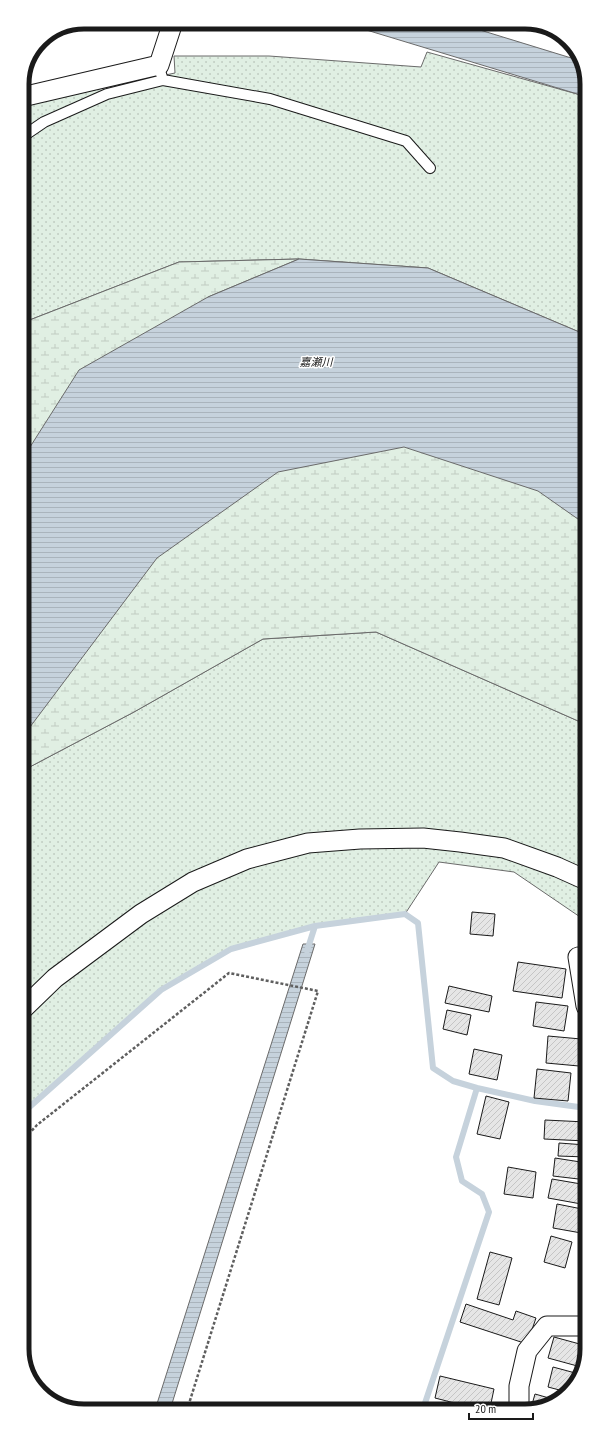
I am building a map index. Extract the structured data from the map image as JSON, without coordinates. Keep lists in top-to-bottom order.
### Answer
{
  "water": ["嘉瀬川"],
  "scale_bar": "20 m"
}
